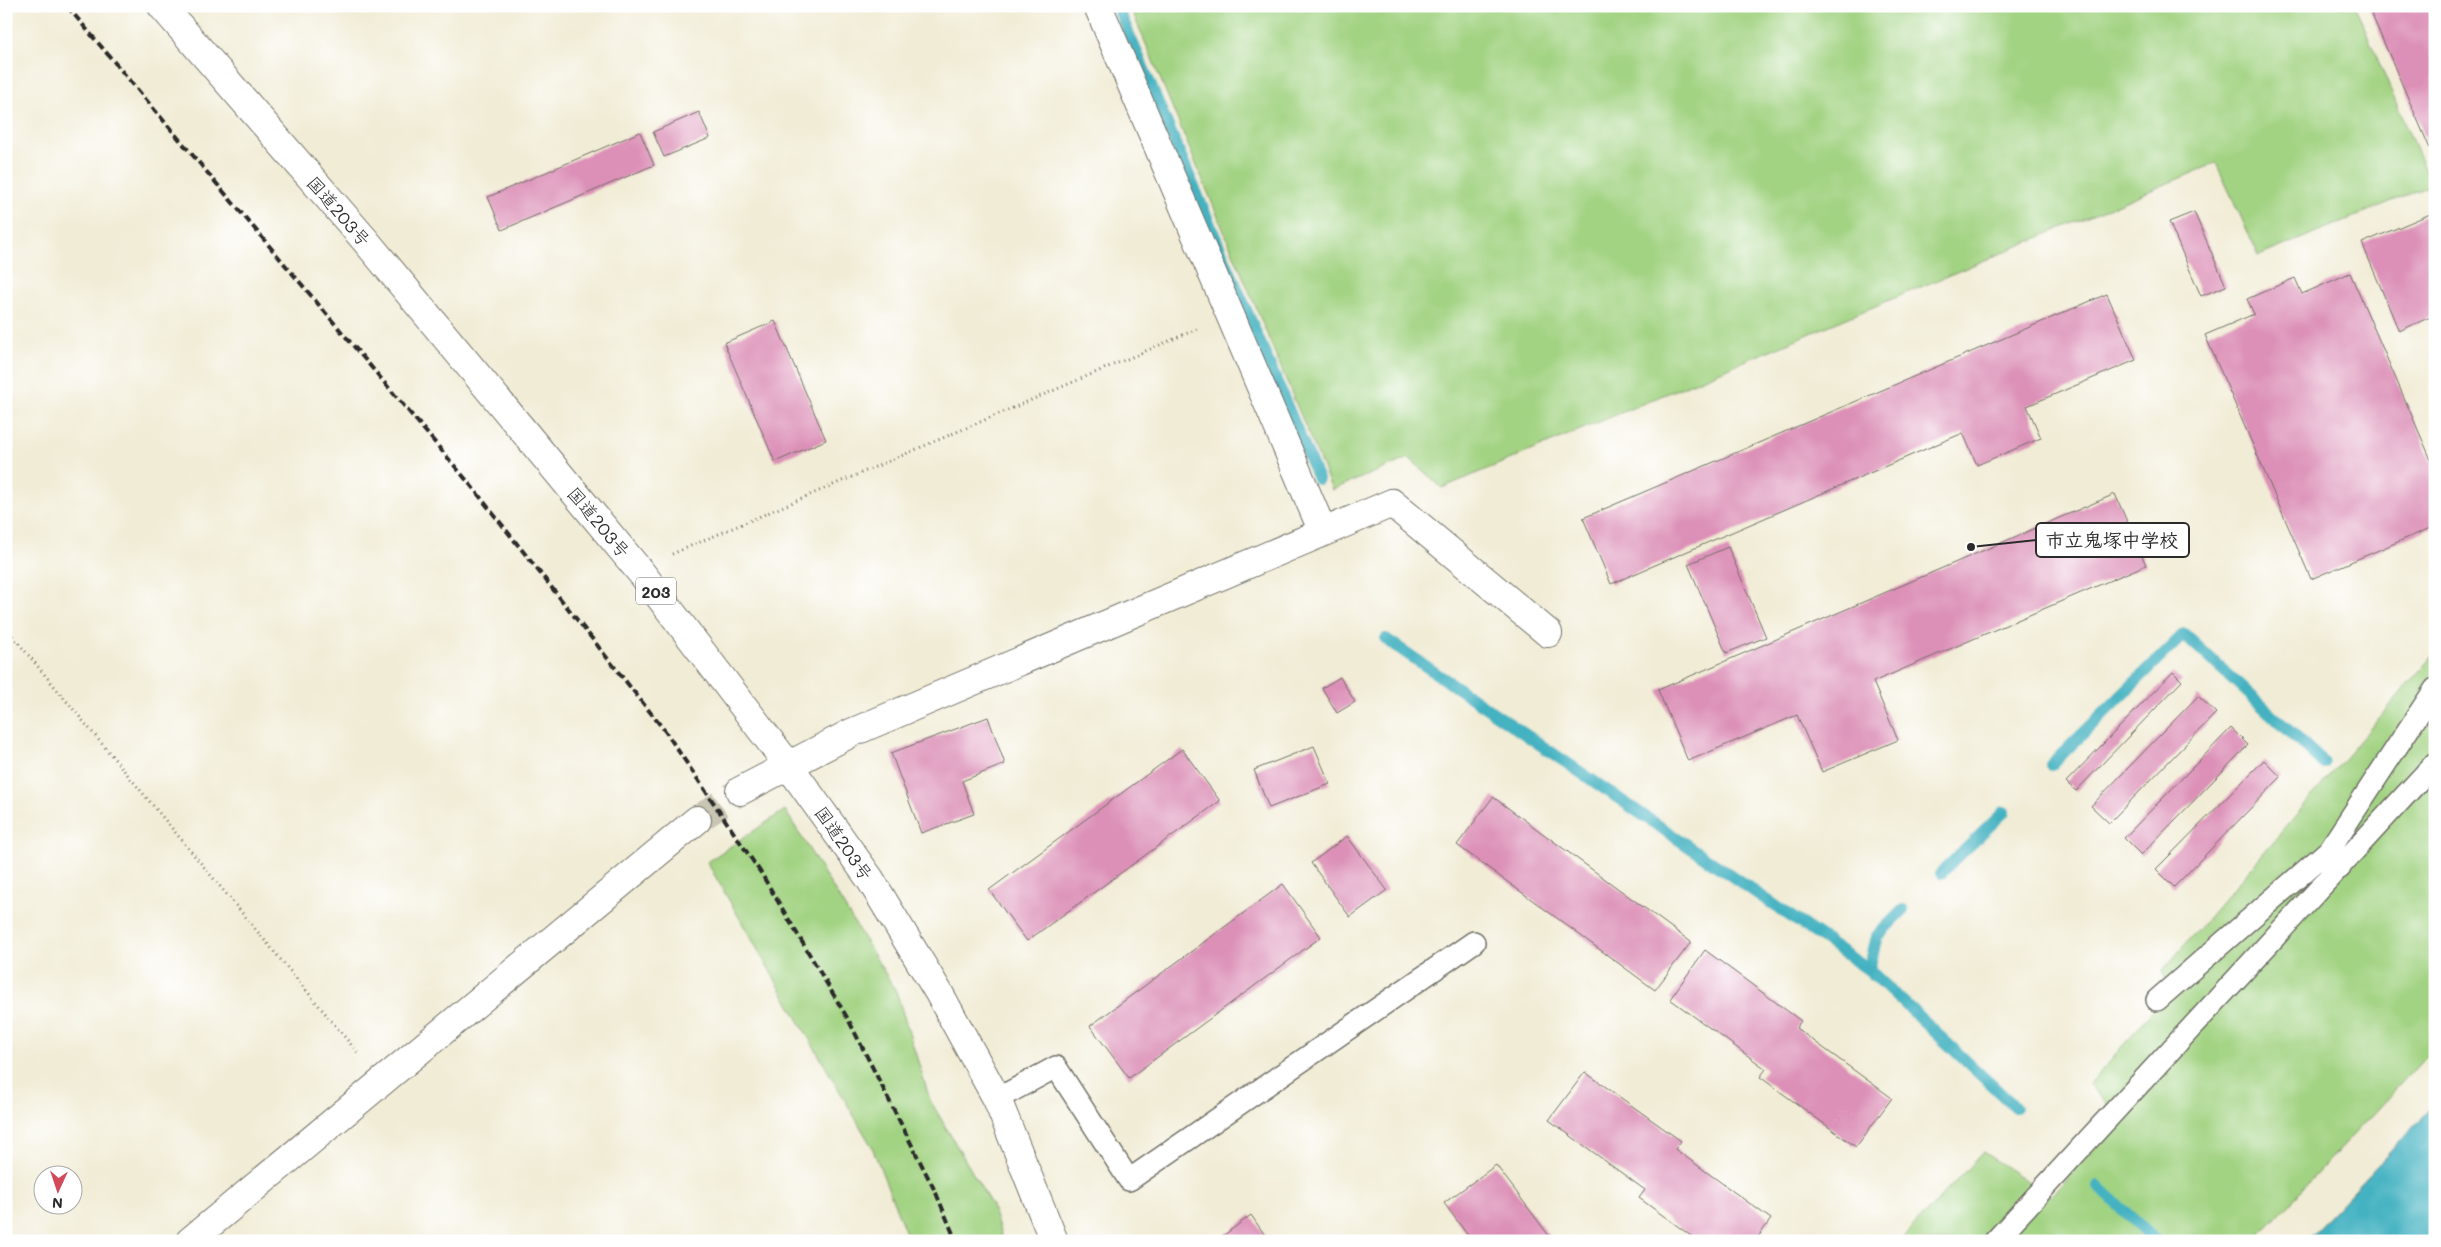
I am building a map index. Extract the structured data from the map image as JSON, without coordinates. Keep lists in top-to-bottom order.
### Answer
{
  "streets": {
    "main road": ["国道203号", "203"]
  },
  "places": ["市立鬼塚中学校"],
  "north": "bottom"
}
